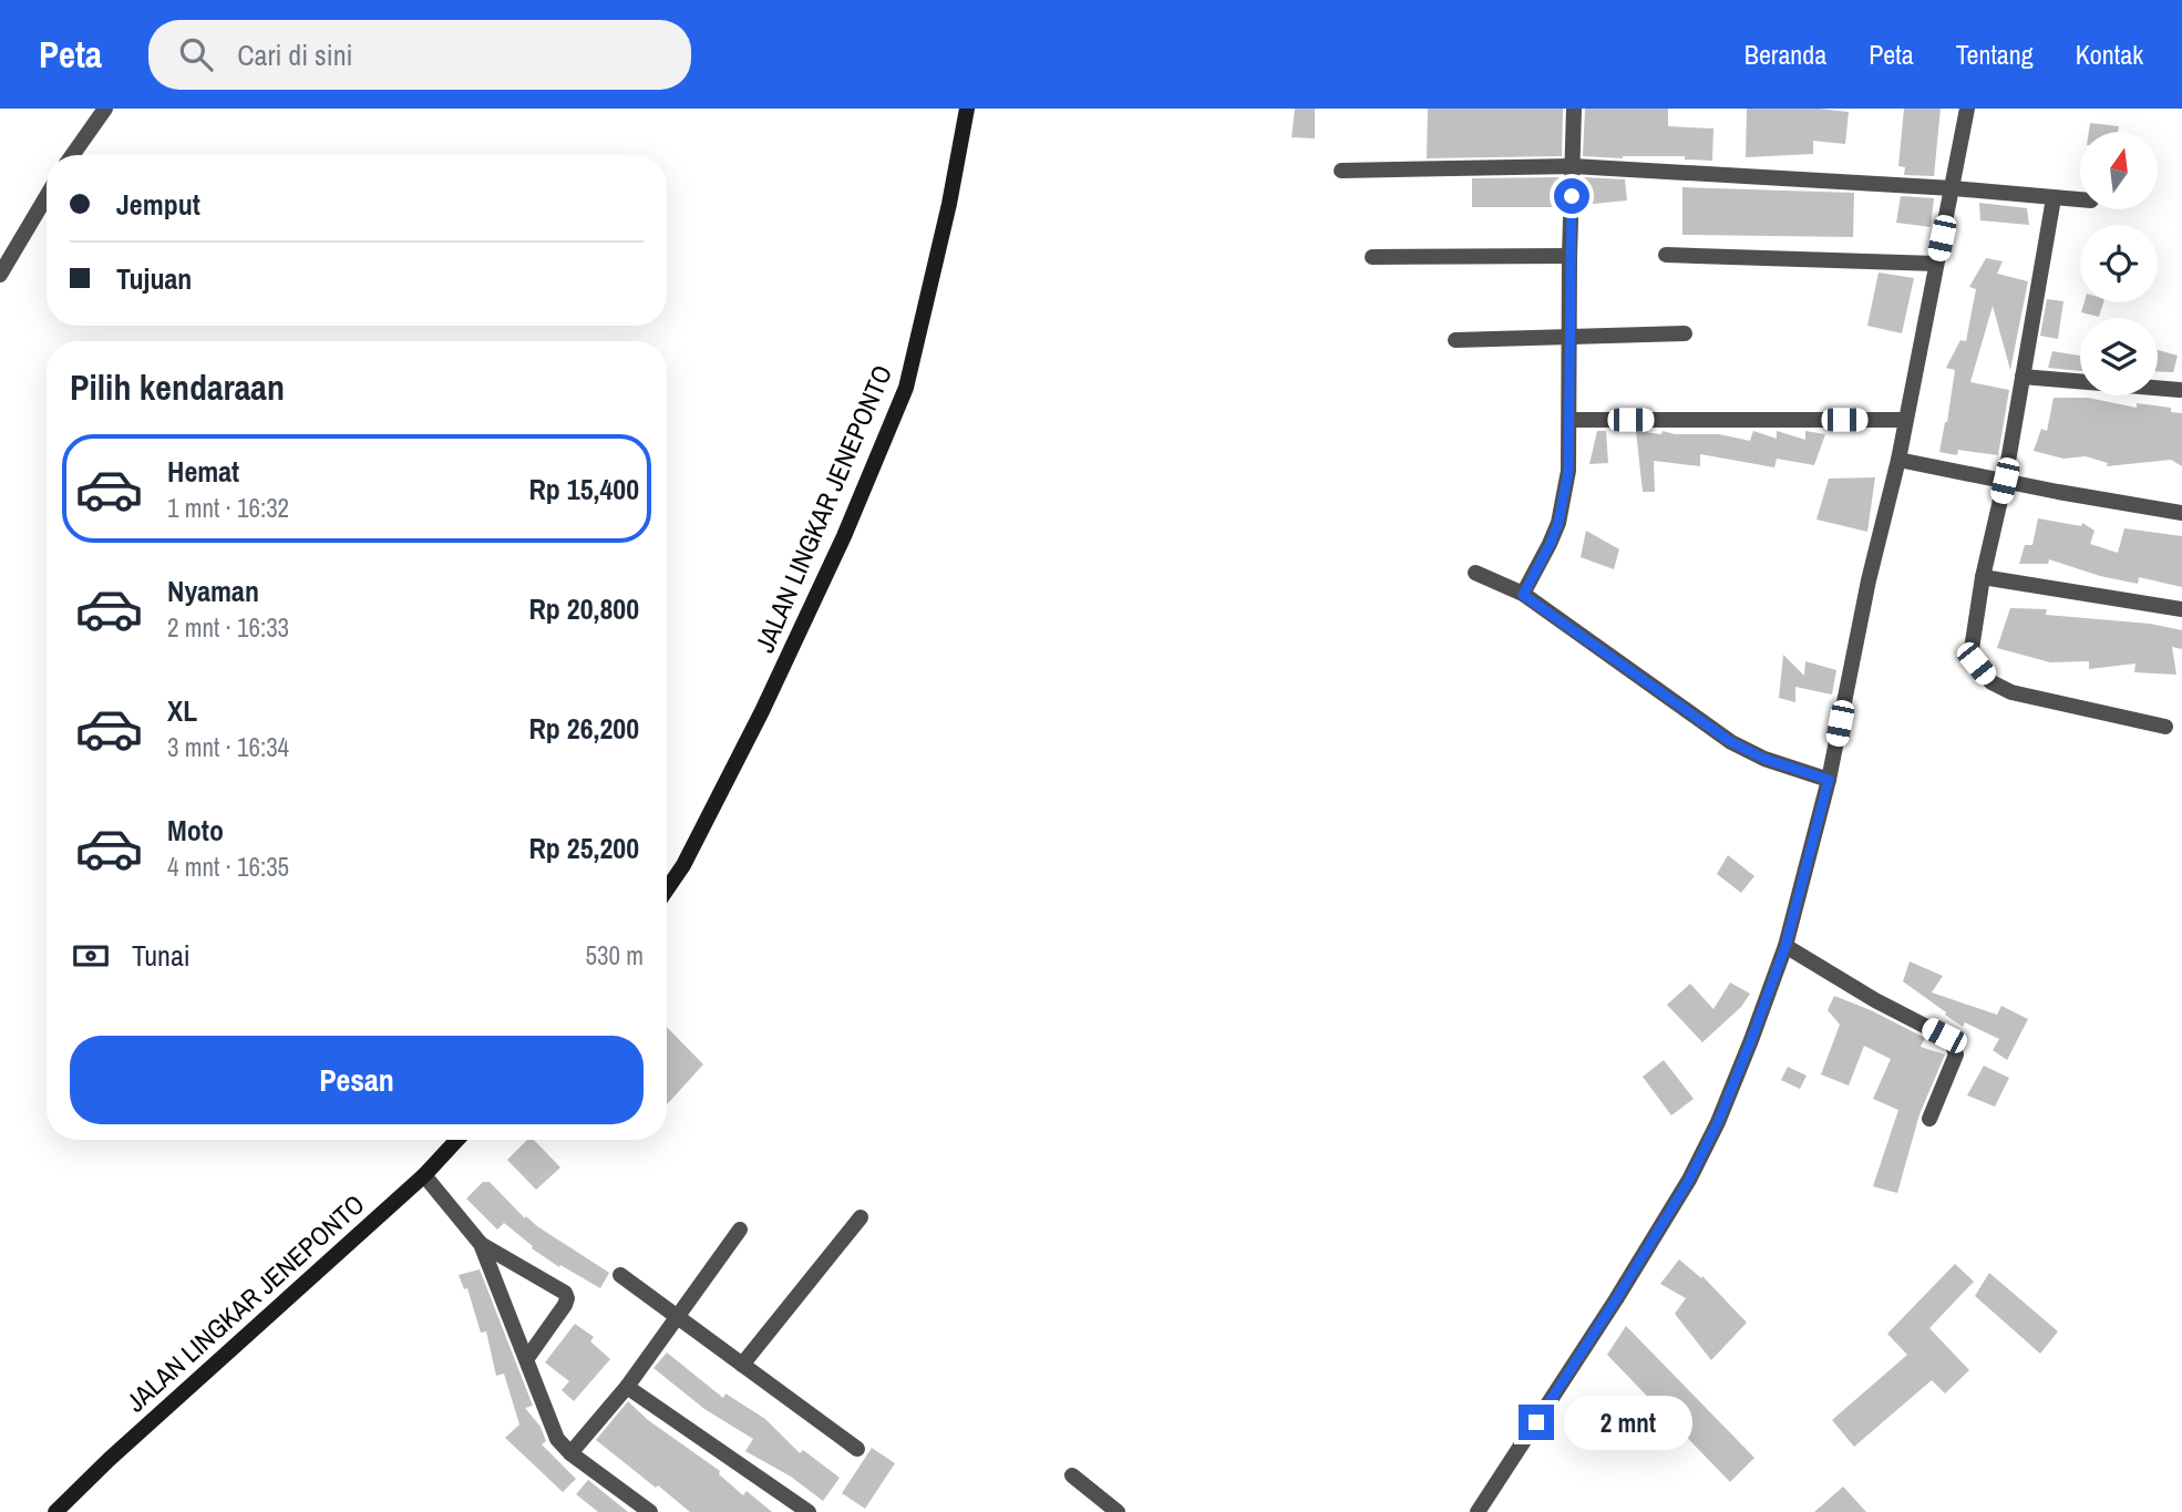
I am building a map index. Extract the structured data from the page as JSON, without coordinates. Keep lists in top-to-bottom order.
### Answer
{
  "streets": {
    "main road": ["JALAN LINGKAR JENEPONTO"]
  },
  "north": "top",
  "page": {
    "header": "Peta",
    "search": "Cari di sini",
    "nav": [
      "Beranda",
      "Peta",
      "Tentang",
      "Kontak"
    ],
    "banner": ["Jemput", "Tujuan"],
    "heading": "Pilih kendaraan",
    "list": [
      {
        "name": "Hemat",
        "note": "1 mnt · 16:32",
        "value": "Rp 15,400"
      },
      {
        "name": "Nyaman",
        "note": "2 mnt · 16:33",
        "value": "Rp 20,800"
      },
      {
        "name": "XL",
        "note": "3 mnt · 16:34",
        "value": "Rp 26,200"
      },
      {
        "name": "Moto",
        "note": "4 mnt · 16:35",
        "value": "Rp 25,200"
      }
    ],
    "pay": ["Tunai", "530 m"],
    "buttons": "Pesan",
    "bubble": "2 mnt"
  }
}
